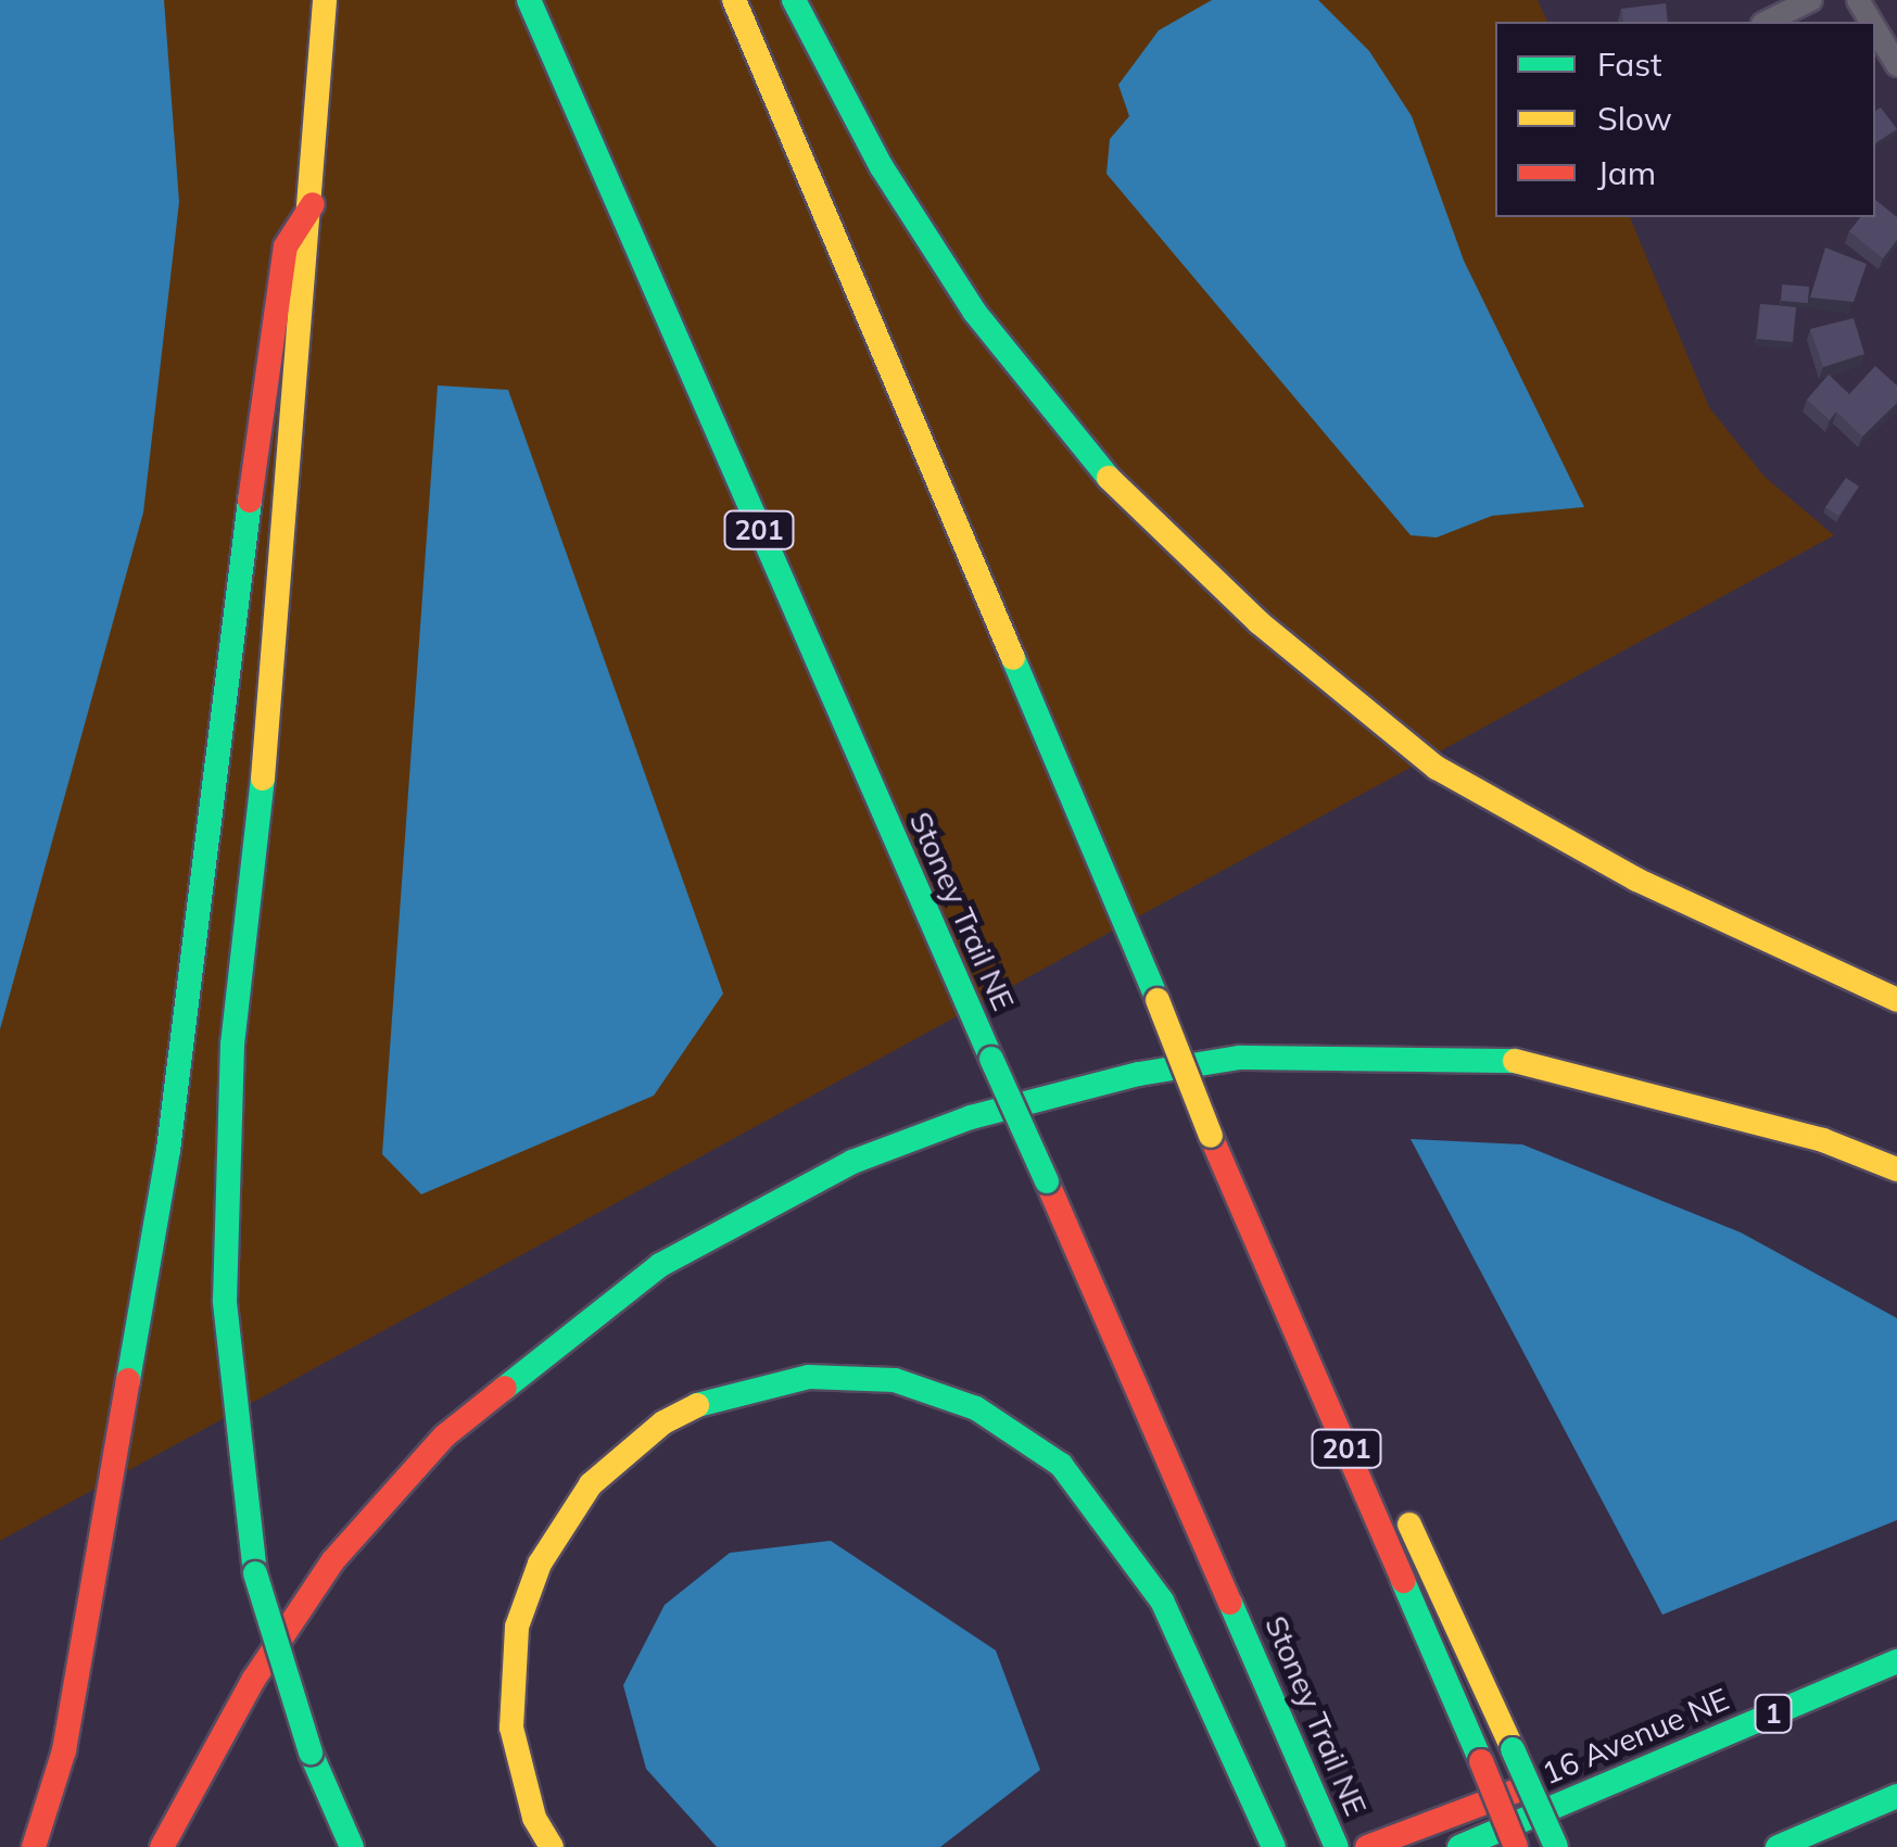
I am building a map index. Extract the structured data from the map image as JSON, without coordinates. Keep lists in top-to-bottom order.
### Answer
{
  "streets": {
    "highway": [
      "201",
      "Stoney Trail NE",
      "1",
      "16 Avenue NE"
    ]
  },
  "legend": ["Fast", "Slow", "Jam"]
}
